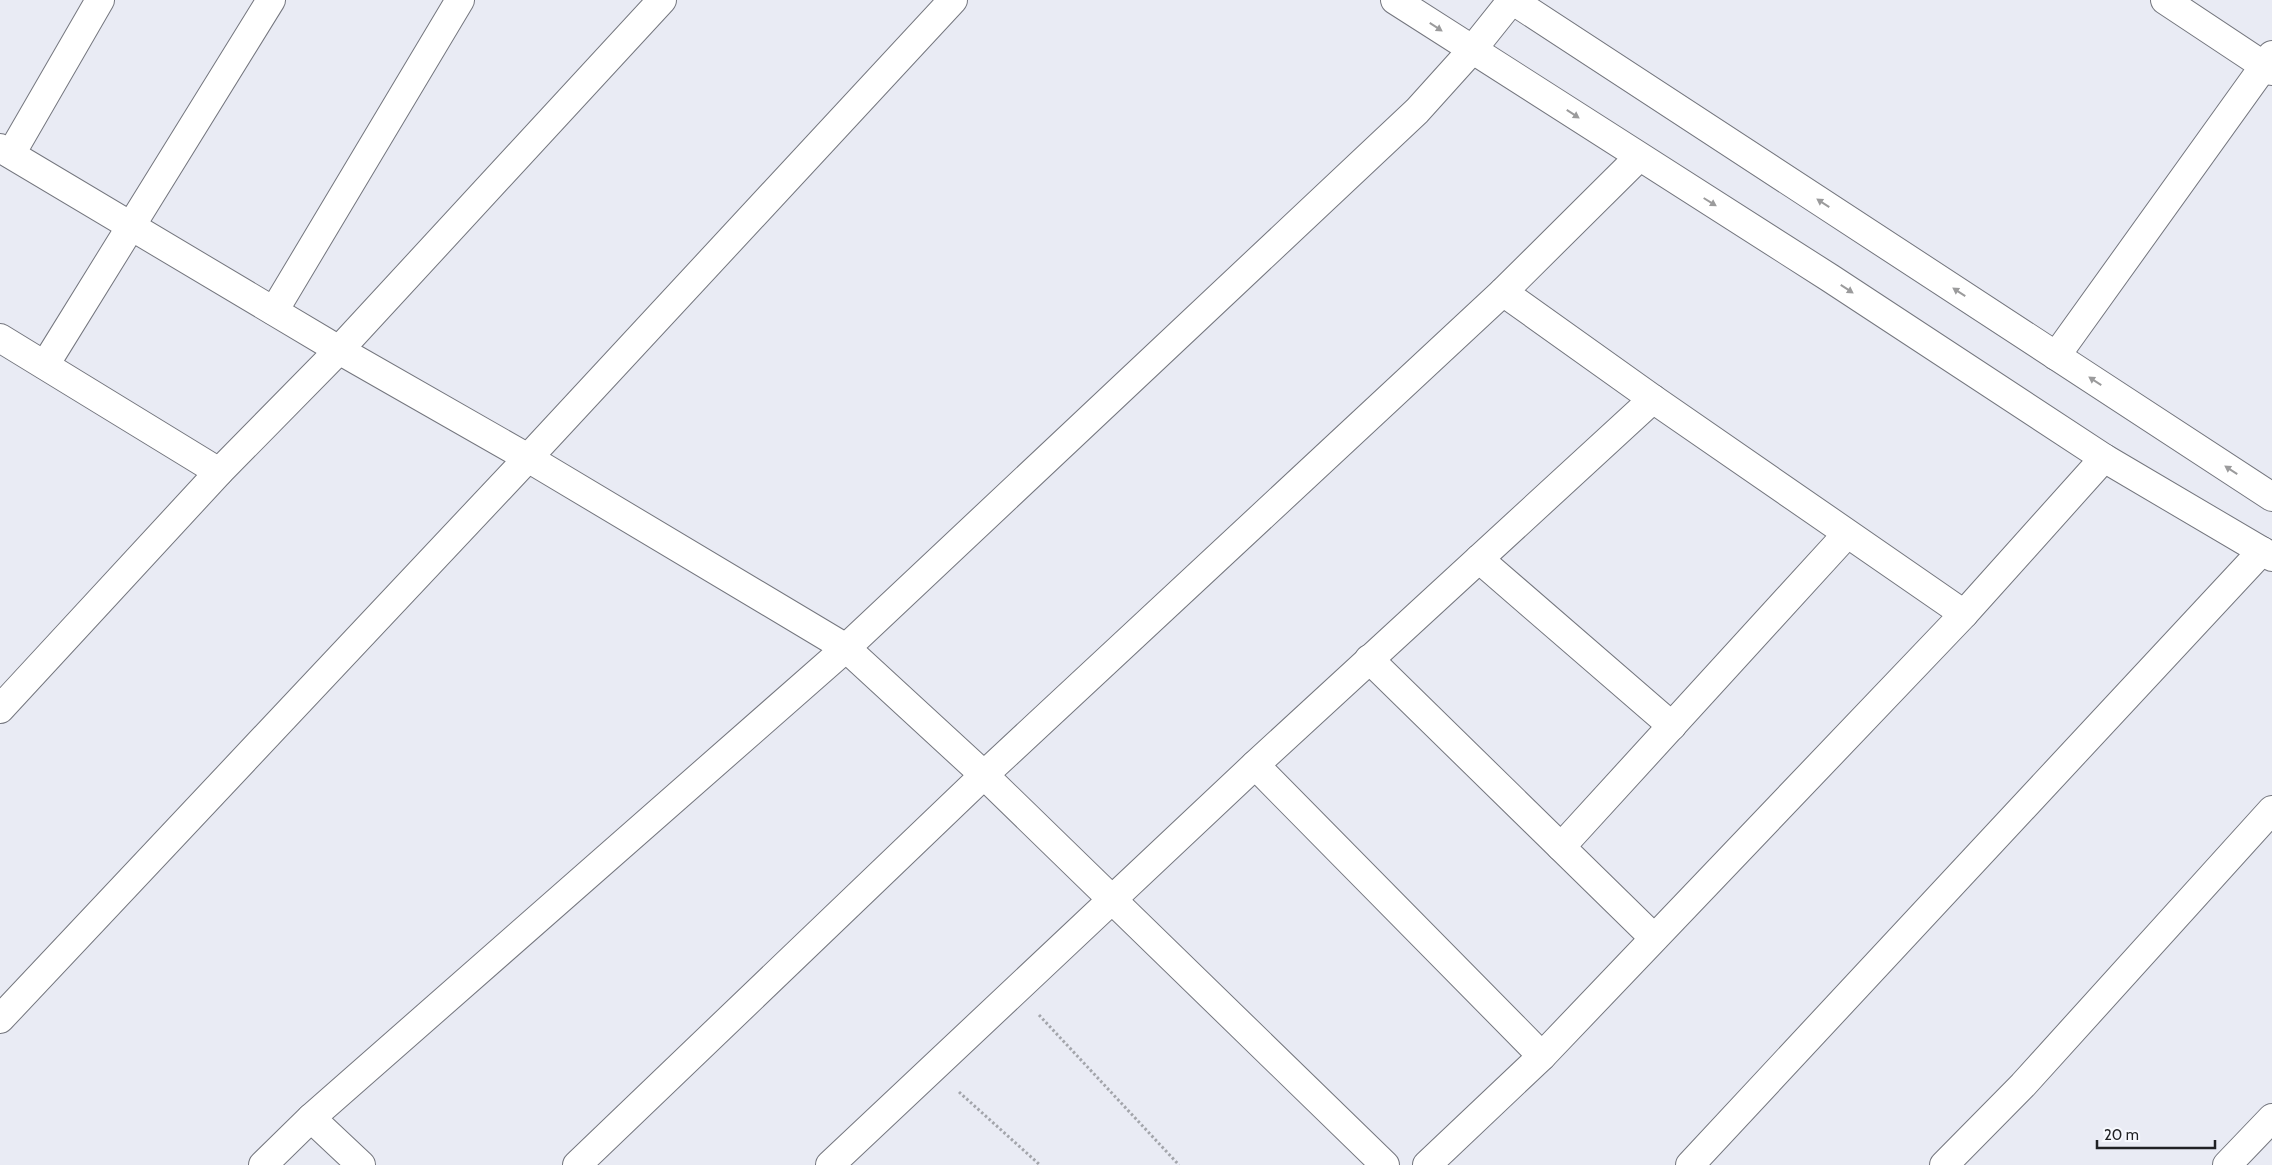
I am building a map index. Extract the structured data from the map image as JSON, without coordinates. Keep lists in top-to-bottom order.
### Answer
{
  "scale_bar": "20 m"
}
